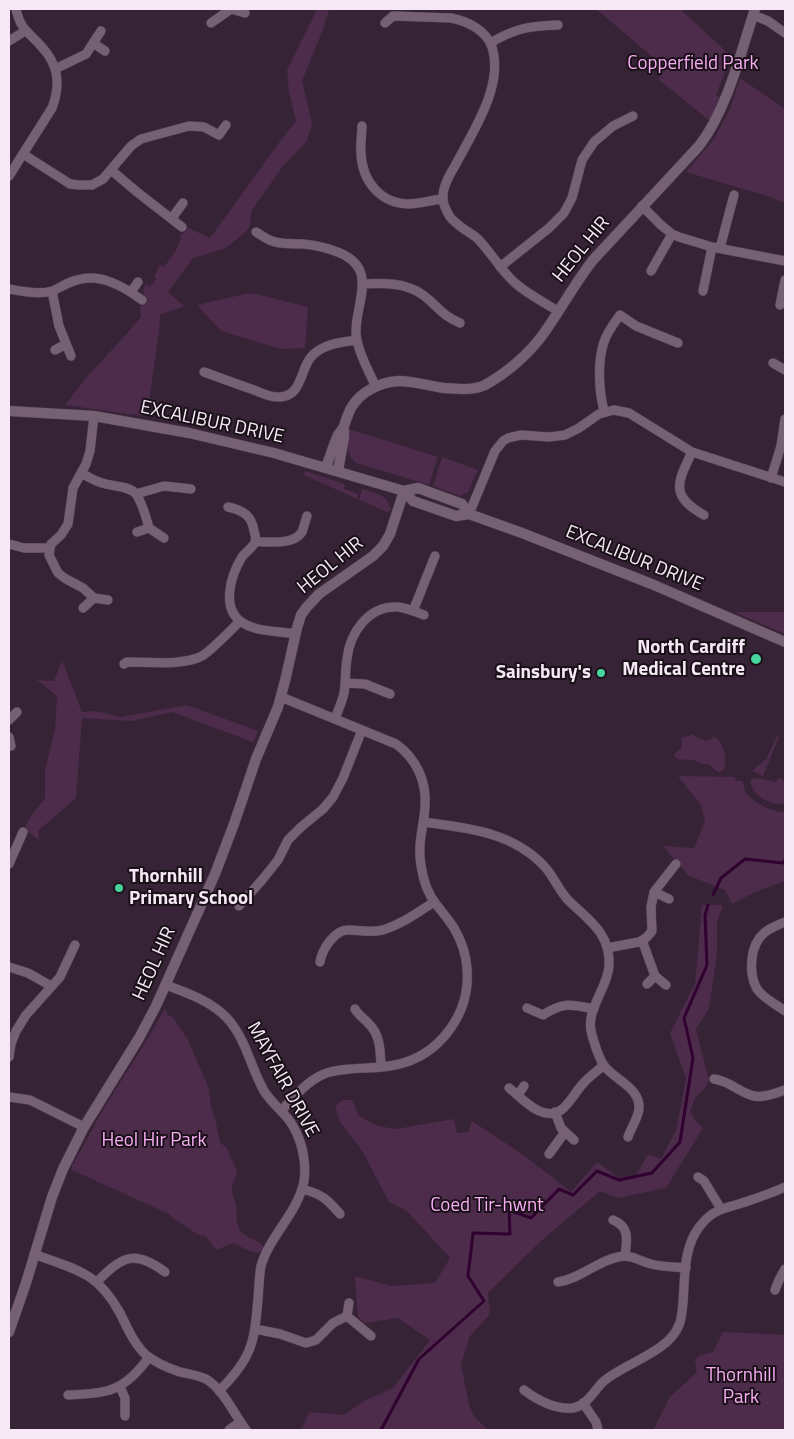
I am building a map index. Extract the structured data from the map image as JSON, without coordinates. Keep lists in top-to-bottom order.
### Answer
{
  "streets": {
    "street": ["HEOL HIR", "EXCALIBUR DRIVE", "MAYFAIR DRIVE"]
  },
  "crossings": [
    ["HEOL HIR", "EXCALIBUR DRIVE"],
    ["HEOL HIR", "MAYFAIR DRIVE"]
  ],
  "parks": [
    "Copperfield Park",
    "Heol Hir Park",
    "Coed Tir-hwnt",
    "Thornhill Park"
  ],
  "places": ["North Cardiff Medical Centre", "Sainsbury's", "Thornhill Primary School"]
}
